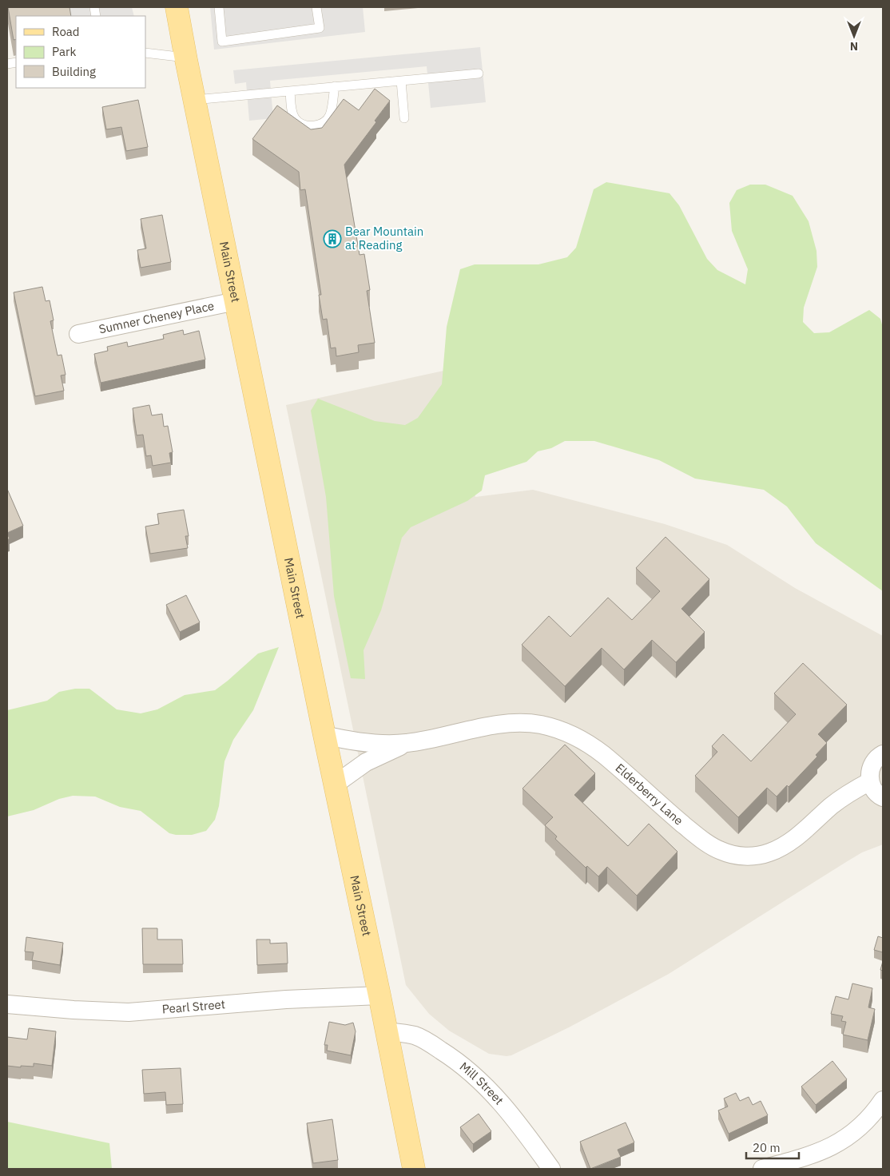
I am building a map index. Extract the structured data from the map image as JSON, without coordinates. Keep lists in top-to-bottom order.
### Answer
{
  "streets": {
    "main road": ["Main Street"],
    "street": [
      "Sumner Cheney Place",
      "Elderberry Lane",
      "Pearl Street",
      "Mill Street"
    ]
  },
  "crossings": [
    ["Main Street", "Sumner Cheney Place"],
    ["Main Street", "Elderberry Lane"],
    ["Main Street", "Pearl Street"],
    ["Main Street", "Mill Street"]
  ],
  "places": {
    "building": ["Bear Mountain at Reading"]
  },
  "legend": ["Road", "Park", "Building"],
  "scale_bar": "20 m",
  "north": "bottom"
}
